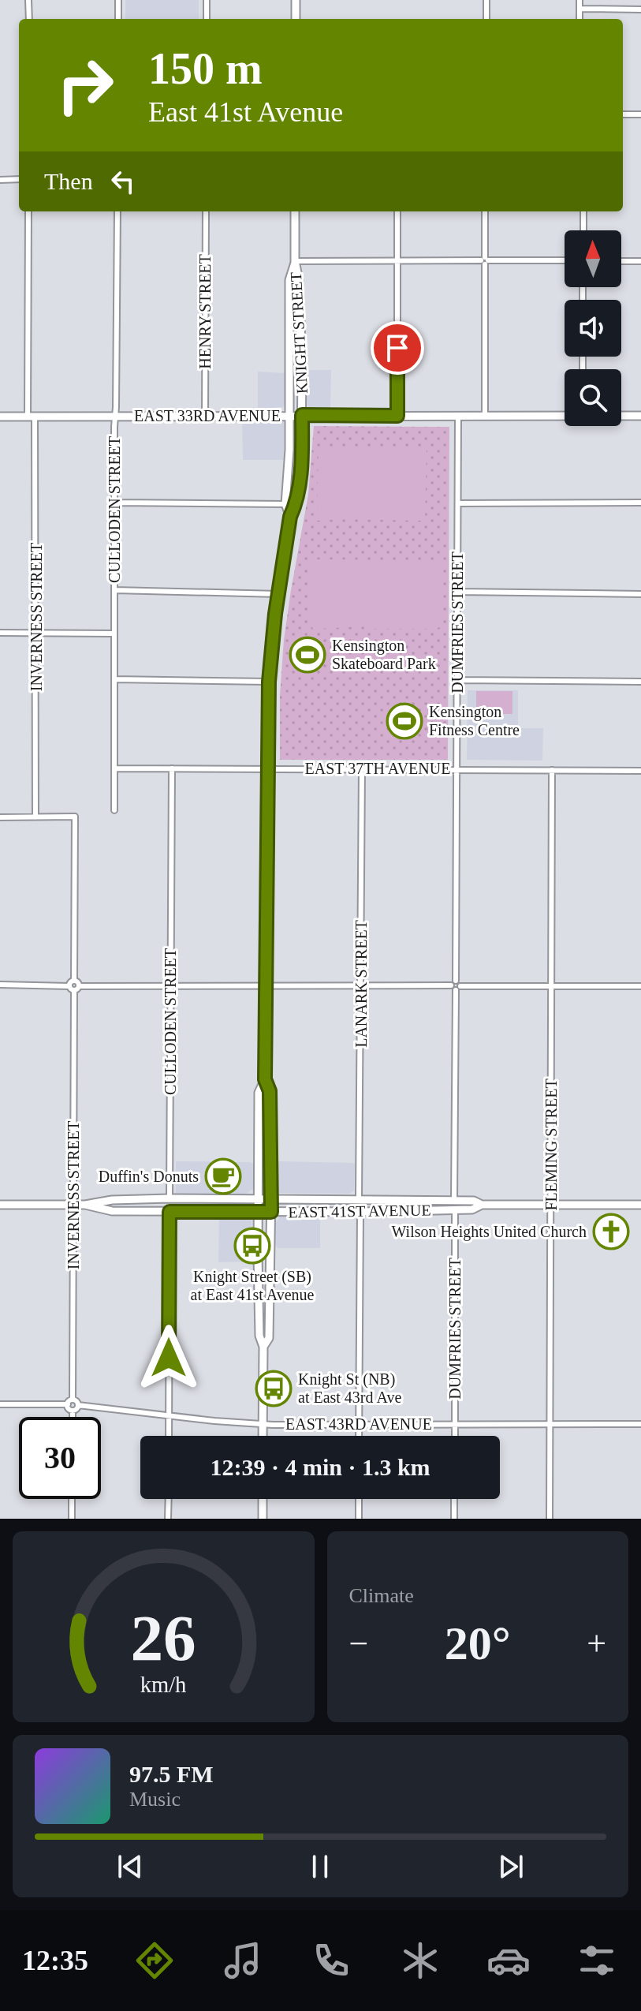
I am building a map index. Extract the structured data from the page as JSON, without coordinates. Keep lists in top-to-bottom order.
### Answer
{
  "streets": {
    "main road": ["KNIGHT STREET", "EAST 33RD AVENUE", "EAST 41ST AVENUE"],
    "street": [
      "HENRY STREET",
      "CULLODEN STREET",
      "INVERNESS STREET",
      "DUMFRIES STREET",
      "EAST 37TH AVENUE",
      "LANARK STREET",
      "FLEMING STREET",
      "EAST 43RD AVENUE"
    ]
  },
  "crossings": [
    ["HENRY STREET", "EAST 33RD AVENUE"],
    ["KNIGHT STREET", "EAST 33RD AVENUE"],
    ["KNIGHT STREET", "EAST 37TH AVENUE"],
    ["KNIGHT STREET", "EAST 41ST AVENUE"],
    ["KNIGHT STREET", "EAST 43RD AVENUE"],
    ["EAST 33RD AVENUE", "CULLODEN STREET"],
    ["EAST 33RD AVENUE", "INVERNESS STREET"],
    ["EAST 33RD AVENUE", "DUMFRIES STREET"],
    ["CULLODEN STREET", "EAST 37TH AVENUE"],
    ["CULLODEN STREET", "EAST 41ST AVENUE"],
    ["INVERNESS STREET", "EAST 41ST AVENUE"],
    ["INVERNESS STREET", "EAST 43RD AVENUE"],
    ["DUMFRIES STREET", "EAST 37TH AVENUE"],
    ["DUMFRIES STREET", "EAST 41ST AVENUE"],
    ["DUMFRIES STREET", "EAST 43RD AVENUE"],
    ["EAST 37TH AVENUE", "LANARK STREET"],
    ["EAST 37TH AVENUE", "FLEMING STREET"],
    ["LANARK STREET", "EAST 41ST AVENUE"],
    ["FLEMING STREET", "EAST 41ST AVENUE"],
    ["FLEMING STREET", "EAST 43RD AVENUE"]
  ],
  "places": {
    "sports": ["Kensington Skateboard Park", "Kensington Fitness Centre"],
    "cafe": ["Duffin's Donuts"],
    "church": ["Wilson Heights United Church"],
    "bus stop": ["Knight Street (SB) at East 41st Avenue", "Knight St (NB) at East 43rd Ave"]
  },
  "north": "top",
  "page": {
    "turn": ["150 m", "East 41st Avenue"],
    "then": "Then",
    "limit": "30",
    "trip": "12:39 · 4 min · 1.3 km",
    "tile": "Climate",
    "heat": ["−", "20°", "+"],
    "song": ["97.5 FM", "Music"],
    "tabs": "12:35",
    "gauge": ["26", "km/h"]
  }
}
